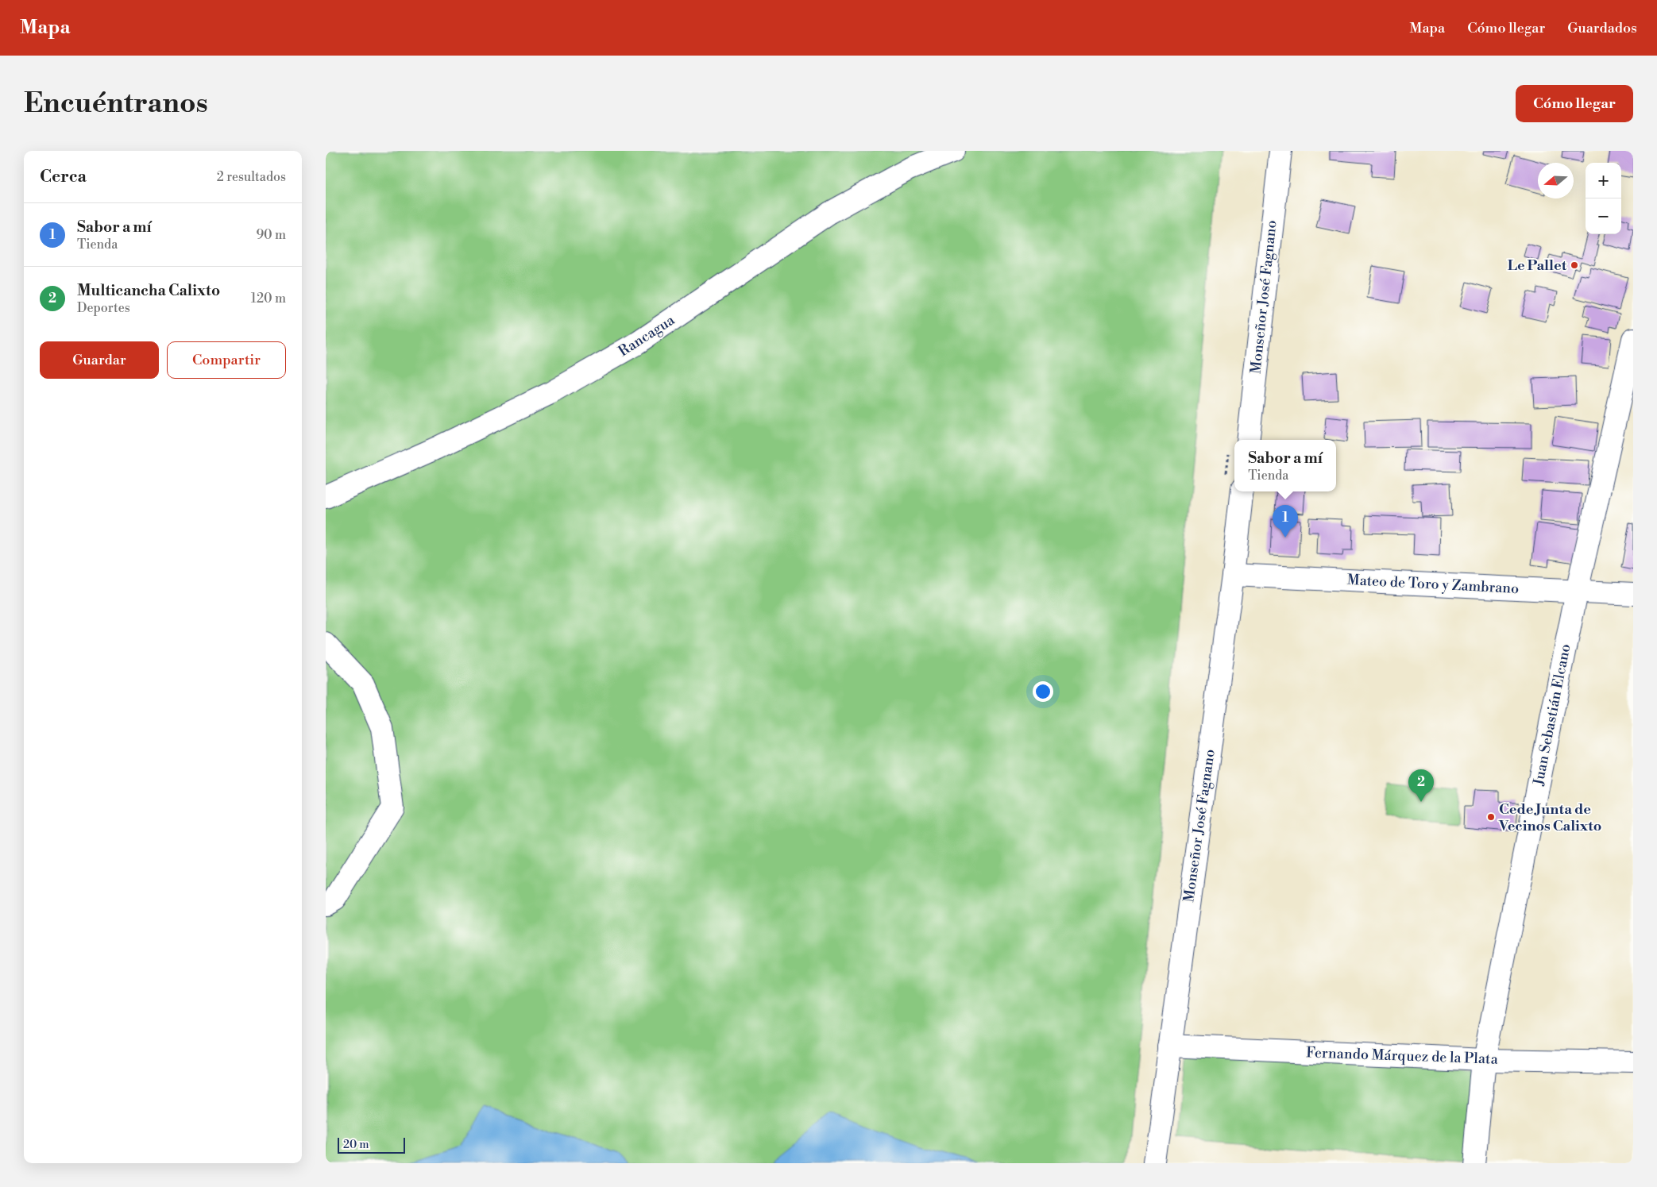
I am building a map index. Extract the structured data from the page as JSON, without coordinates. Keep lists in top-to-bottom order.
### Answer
{
  "streets": {
    "street": [
      "Monseñor José Fagnano",
      "Rancagua",
      "Mateo de Toro y Zambrano",
      "Juan Sebastián Elcano",
      "Fernando Márquez de la Plata"
    ]
  },
  "crossings": [
    ["Monseñor José Fagnano", "Mateo de Toro y Zambrano"],
    ["Monseñor José Fagnano", "Fernando Márquez de la Plata"],
    ["Mateo de Toro y Zambrano", "Juan Sebastián Elcano"],
    ["Juan Sebastián Elcano", "Fernando Márquez de la Plata"]
  ],
  "places": ["Le Pallet", "Cede Junta de Vecinos Calixto"],
  "scale_bar": "20 m",
  "north": "left",
  "page": {
    "header": "Mapa",
    "nav": ["Mapa", "Cómo llegar", "Guardados"],
    "buttons": [
      "Cómo llegar",
      ["Guardar", "Compartir"]
    ],
    "title": "Encuéntranos",
    "heading": ["Cerca", "2 resultados"],
    "map_buttons": ["+", "−"],
    "list": [
      {
        "mark": "1",
        "name": "Sabor a mí",
        "note": "Tienda",
        "value": "90 m"
      },
      {
        "mark": "2",
        "name": "Multicancha Calixto",
        "note": "Deportes",
        "value": "120 m"
      }
    ],
    "popup": ["Sabor a mí", "Tienda"],
    "pins": ["1", "2"],
    "scale": "20 m"
  }
}
